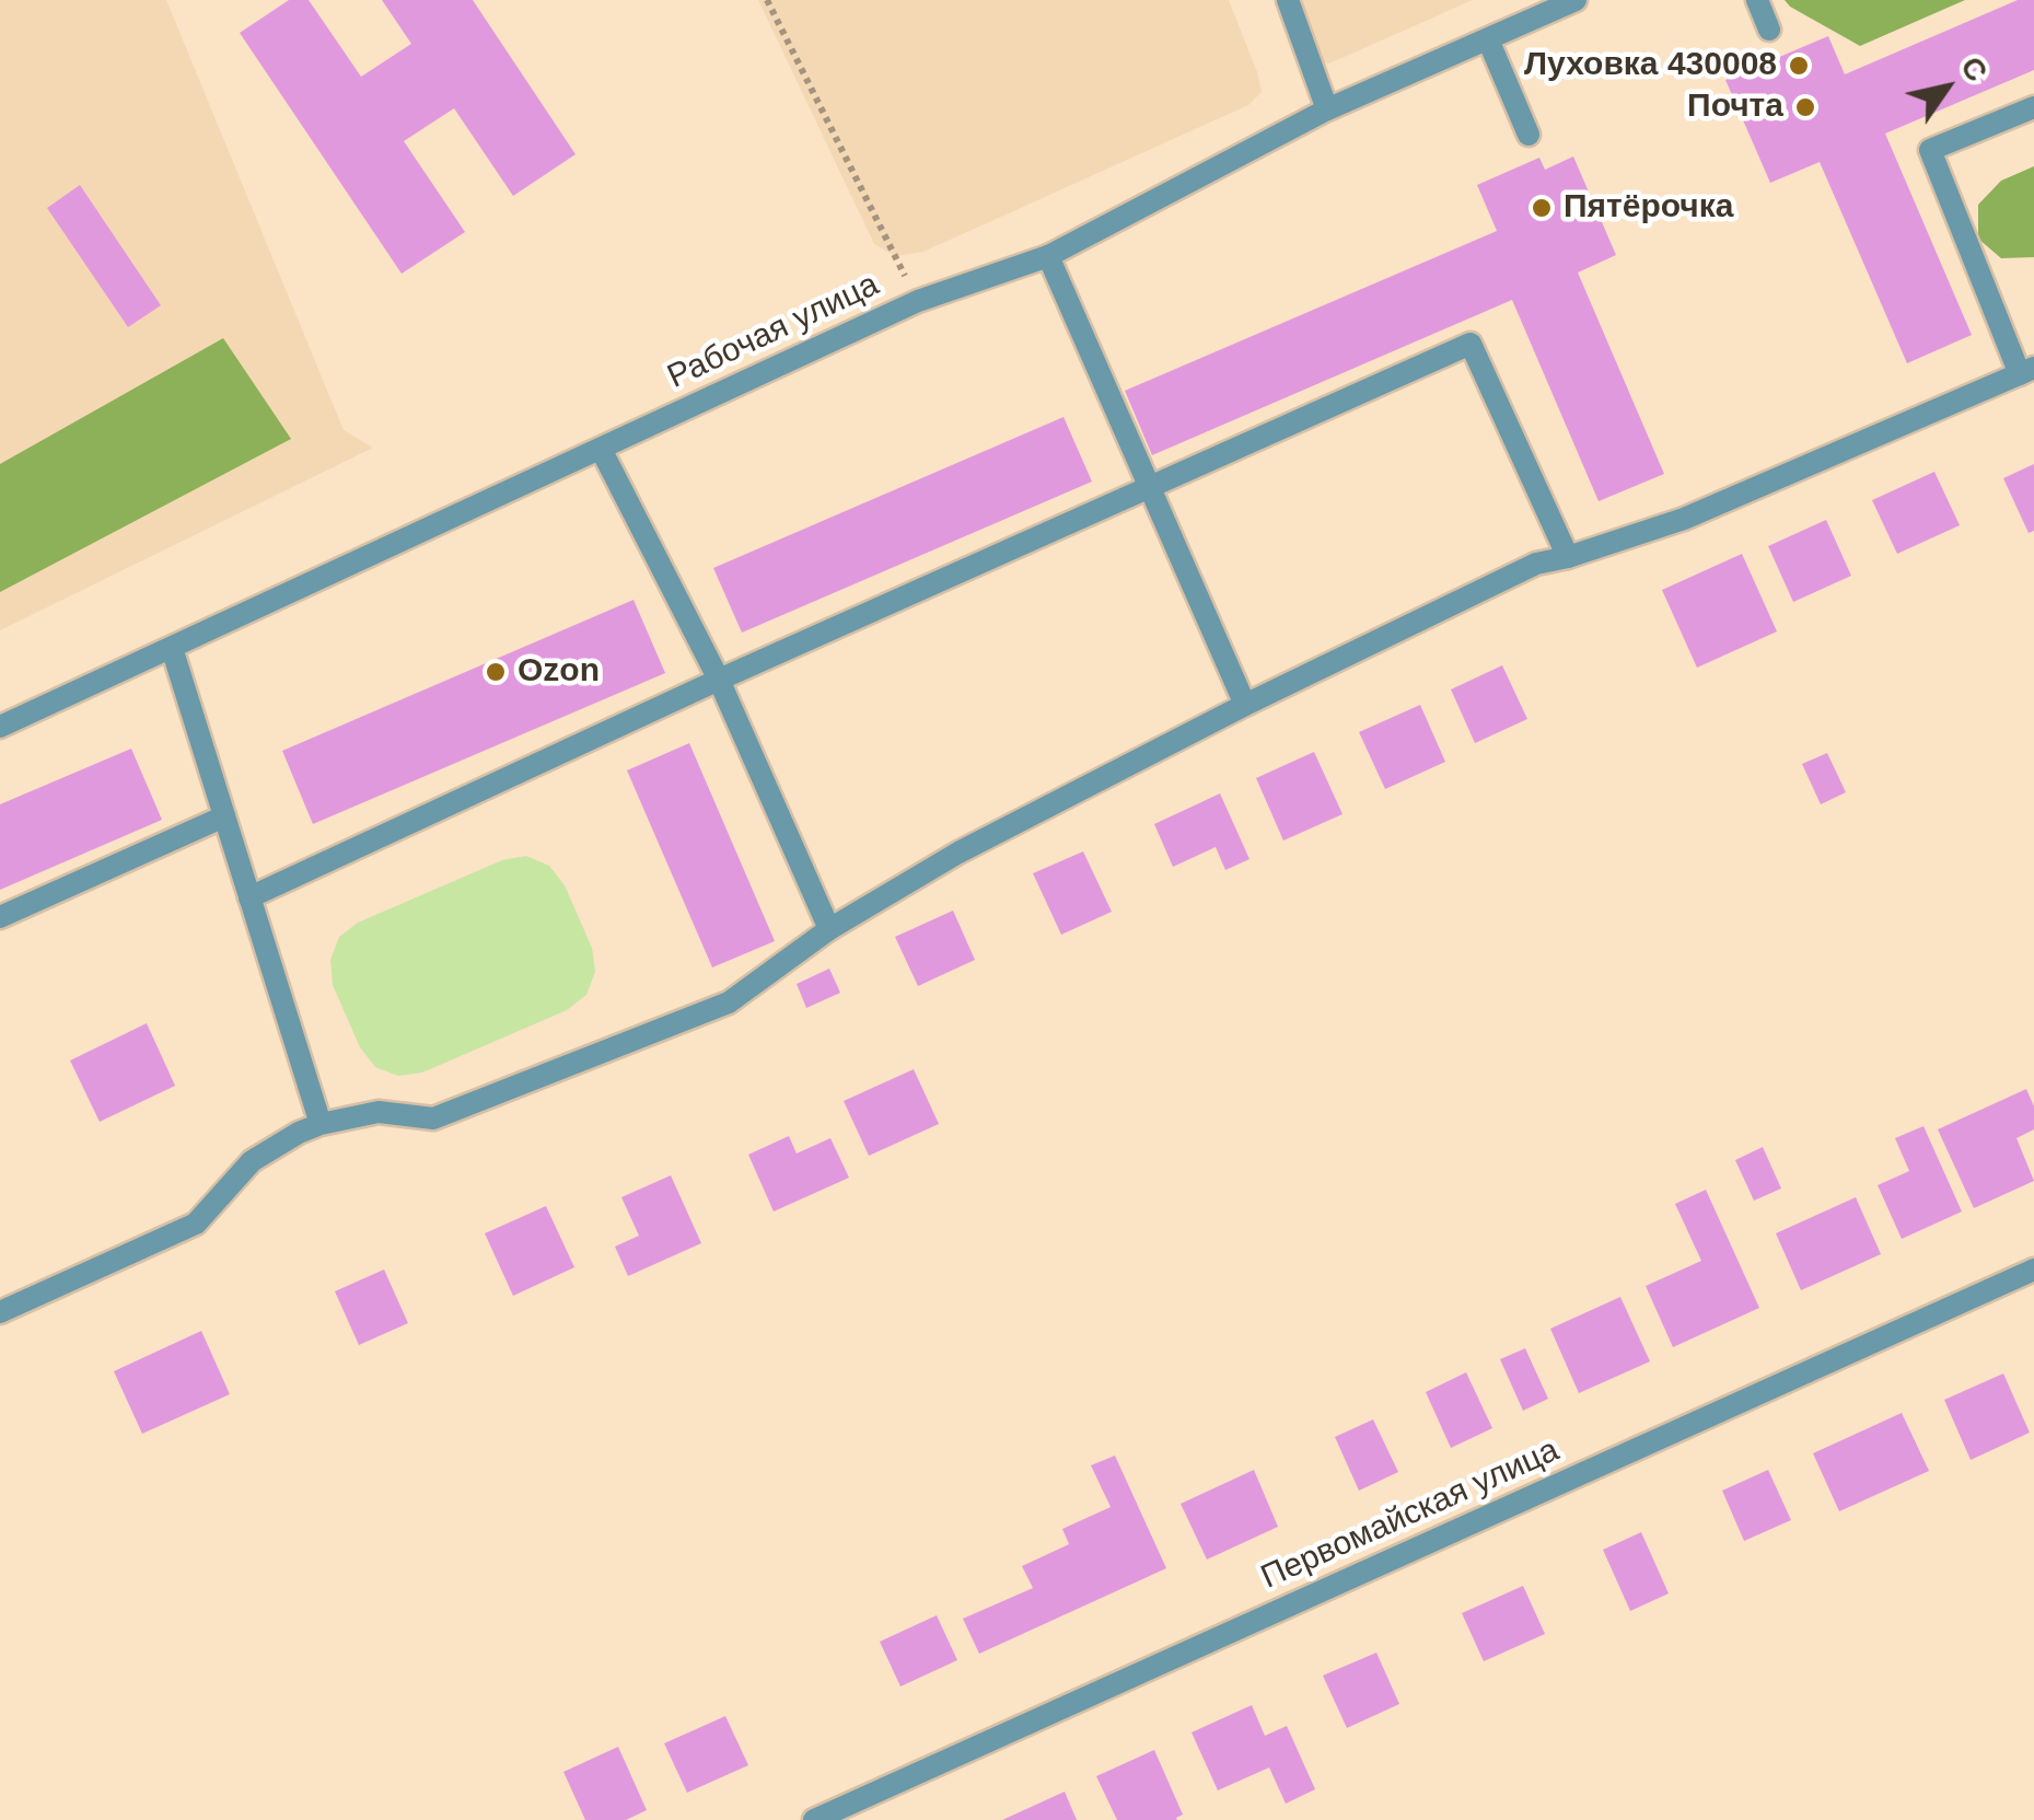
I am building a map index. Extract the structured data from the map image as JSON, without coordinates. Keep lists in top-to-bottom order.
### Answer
{
  "streets": {
    "street": ["Рабочая улица", "Первомайская улица"]
  },
  "places": [
    "Луховка 430008",
    "Почта",
    "Пятёрочка",
    "Ozon"
  ],
  "north": "top right"
}
